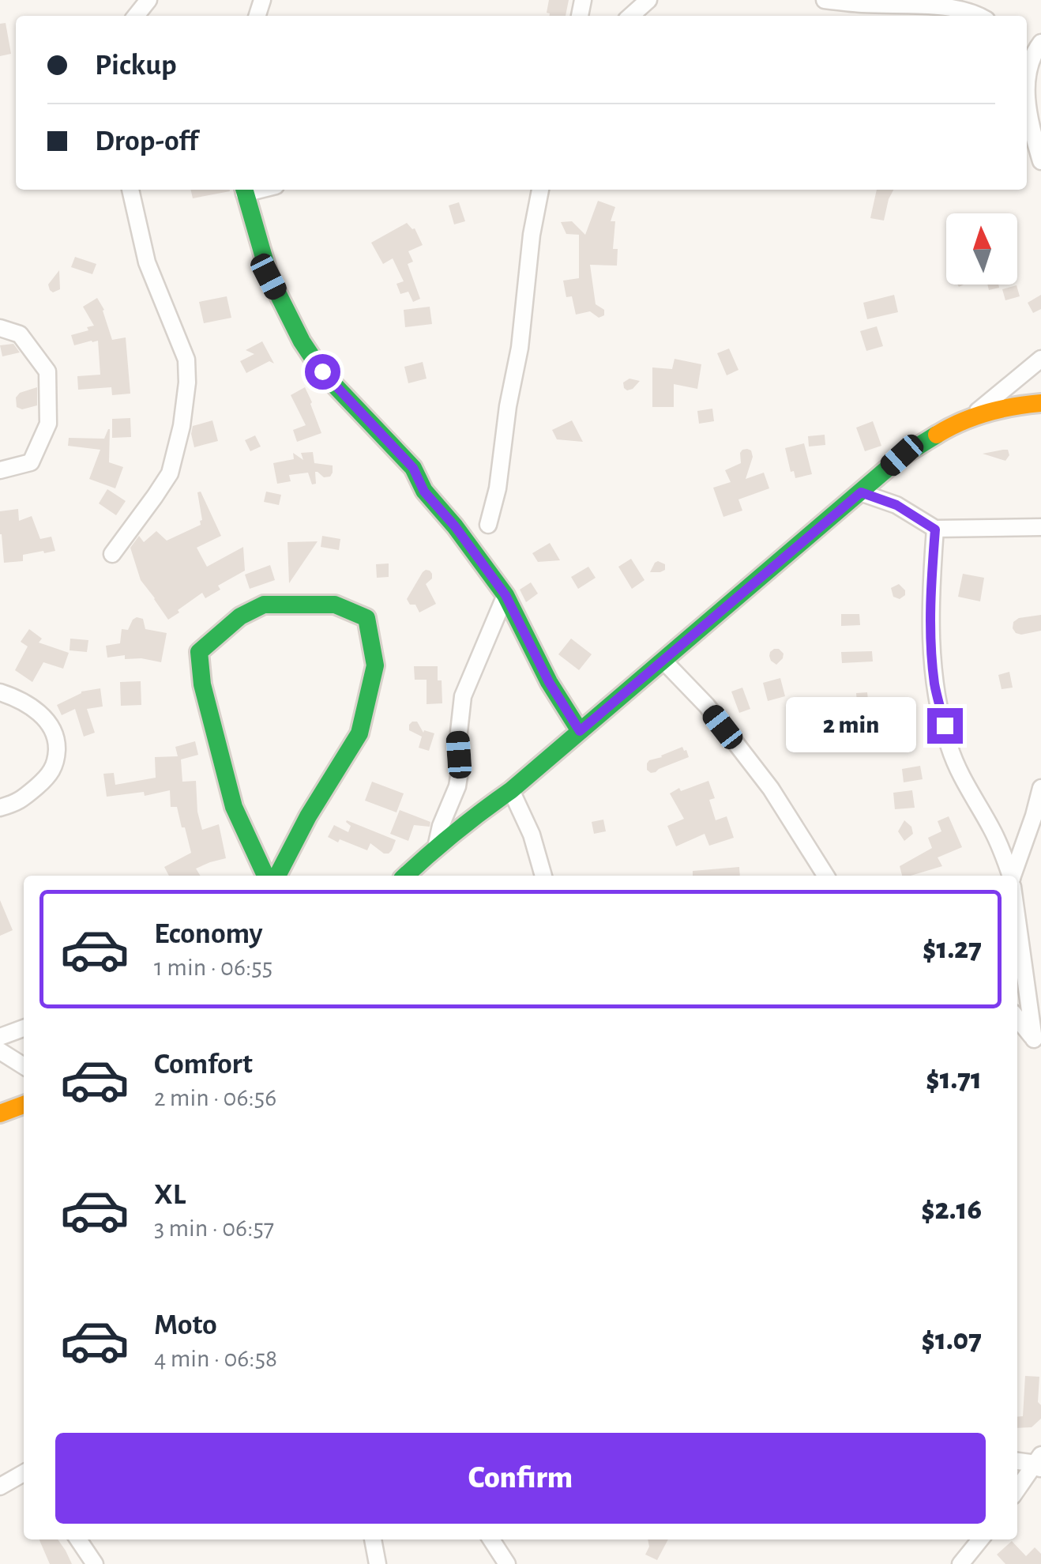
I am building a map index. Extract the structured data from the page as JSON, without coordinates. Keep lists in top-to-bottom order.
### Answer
{
  "north": "top",
  "page": {
    "banner": ["Pickup", "Drop-off"],
    "bubble": "2 min",
    "list": [
      {
        "name": "Economy",
        "note": "1 min · 06:55",
        "value": "$1.27"
      },
      {
        "name": "Comfort",
        "note": "2 min · 06:56",
        "value": "$1.71"
      },
      {
        "name": "XL",
        "note": "3 min · 06:57",
        "value": "$2.16"
      },
      {
        "name": "Moto",
        "note": "4 min · 06:58",
        "value": "$1.07"
      }
    ],
    "buttons": "Confirm"
  }
}
